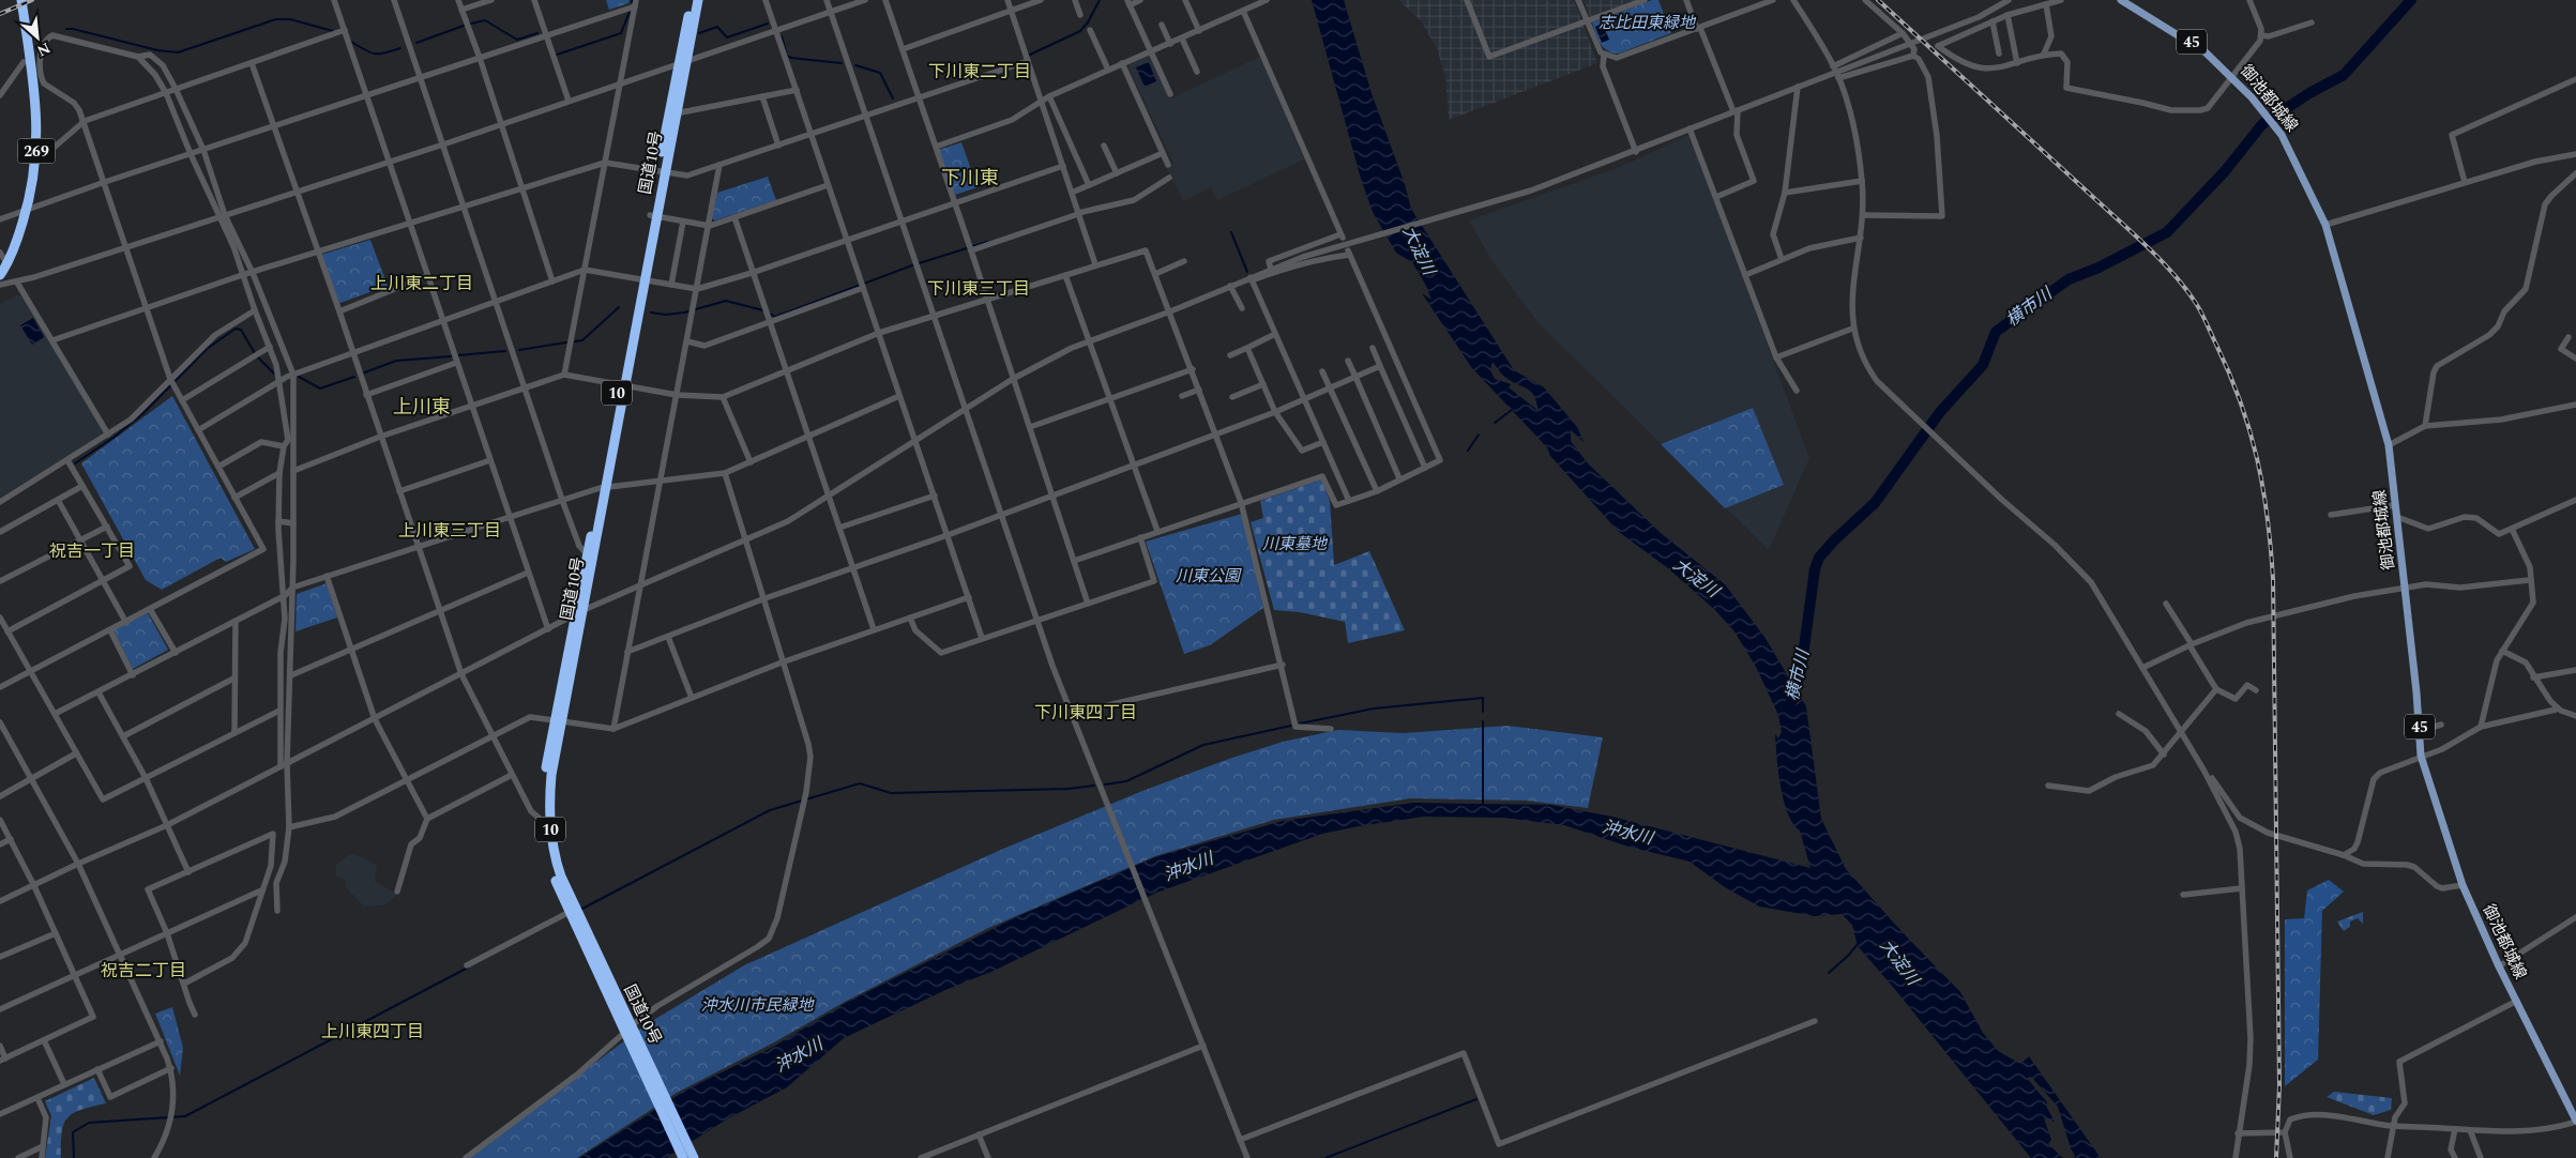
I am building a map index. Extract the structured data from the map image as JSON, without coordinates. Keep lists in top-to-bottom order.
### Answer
{
  "streets": {
    "highway": ["269", "国道10号", "10"],
    "main road": ["45", "御池都城線"]
  },
  "districts": [
    "下川東二丁目",
    "下川東",
    "上川東二丁目",
    "下川東三丁目",
    "上川東",
    "上川東三丁目",
    "祝吉一丁目",
    "下川東四丁目",
    "祝吉二丁目",
    "上川東四丁目"
  ],
  "water": ["大淀川", "横市川", "沖水川"],
  "parks": [
    "志比田東緑地",
    "川東墓地",
    "川東公園",
    "沖水川市民緑地"
  ],
  "north": "bottom right"
}
